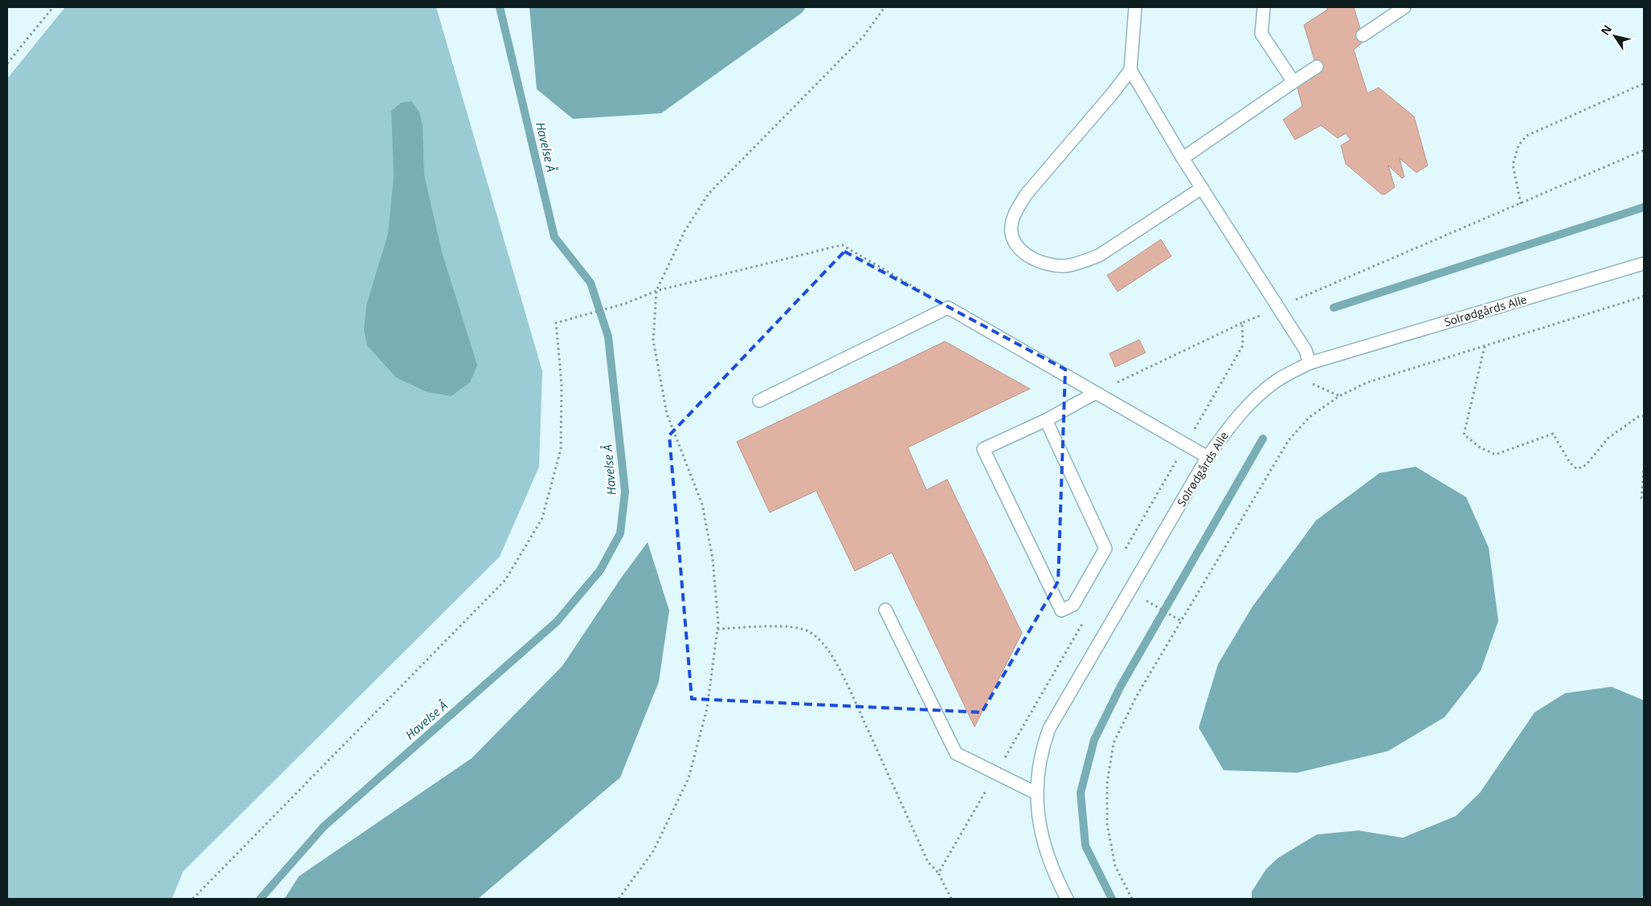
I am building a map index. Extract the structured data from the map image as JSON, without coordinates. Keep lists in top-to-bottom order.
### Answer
{
  "streets": {
    "lane": ["Solrødgårds Alle"]
  },
  "water": ["Havelse Å"],
  "north": "top left"
}
